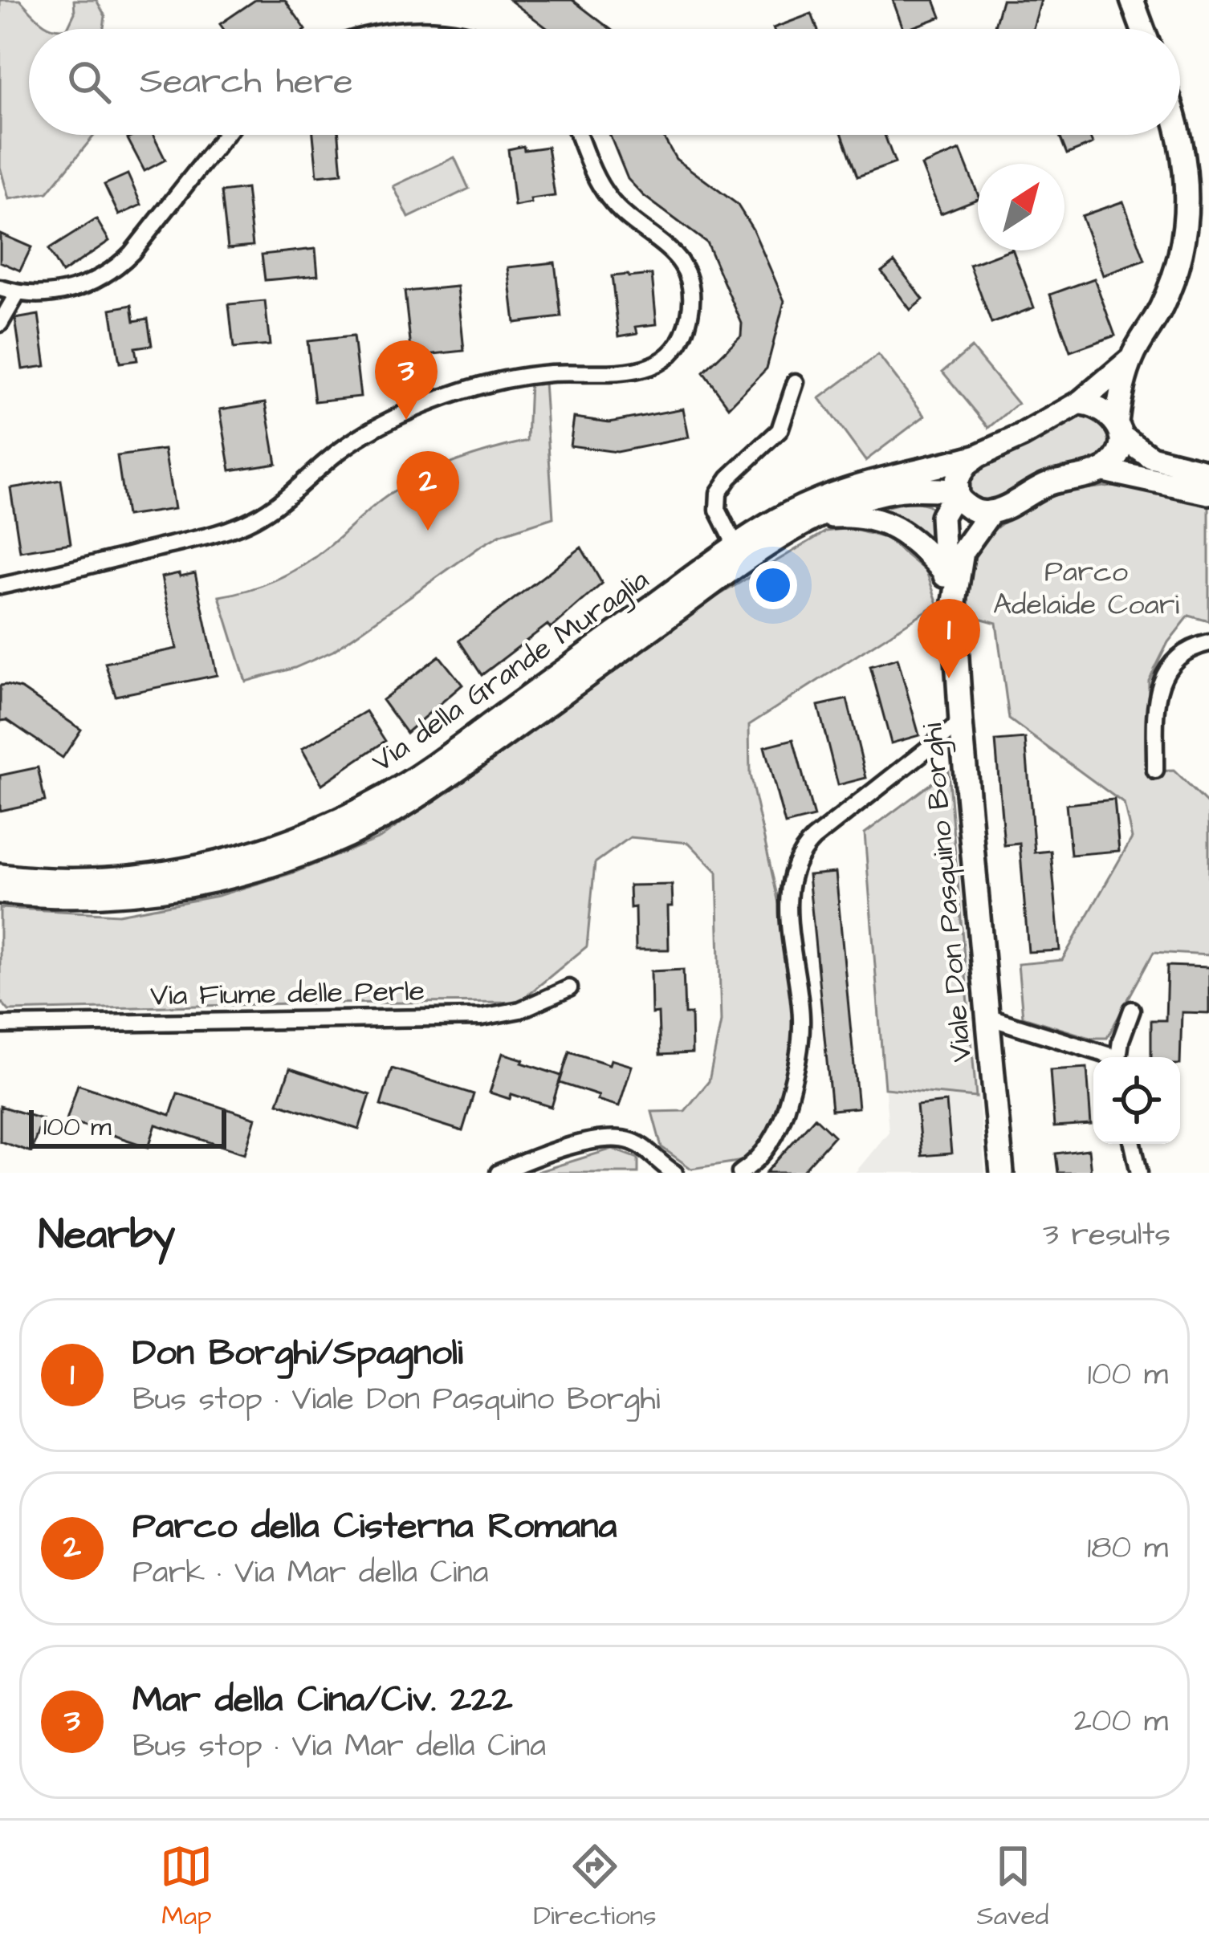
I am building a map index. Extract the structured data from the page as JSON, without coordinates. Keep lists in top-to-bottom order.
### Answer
{
  "streets": {
    "street": ["Via della Grande Muraglia", "Viale Don Pasquino Borghi", "Via Fiume delle Perle"]
  },
  "crossings": [
    ["Via della Grande Muraglia", "Viale Don Pasquino Borghi"]
  ],
  "parks": ["Parco Adelaide Coari"],
  "scale_bar": "100 m",
  "north": "top right",
  "page": {
    "search": "Search here",
    "pins": ["3", "2", "1"],
    "scale": "100 m",
    "heading": ["Nearby", "3 results"],
    "list": [
      {
        "mark": "1",
        "name": "Don Borghi/Spagnoli",
        "note": "Bus stop · Viale Don Pasquino Borghi",
        "value": "100 m"
      },
      {
        "mark": "2",
        "name": "Parco della Cisterna Romana",
        "note": "Park · Via Mar della Cina",
        "value": "180 m"
      },
      {
        "mark": "3",
        "name": "Mar della Cina/Civ. 222",
        "note": "Bus stop · Via Mar della Cina",
        "value": "200 m"
      }
    ],
    "nav": ["Map", "Directions", "Saved"]
  }
}
